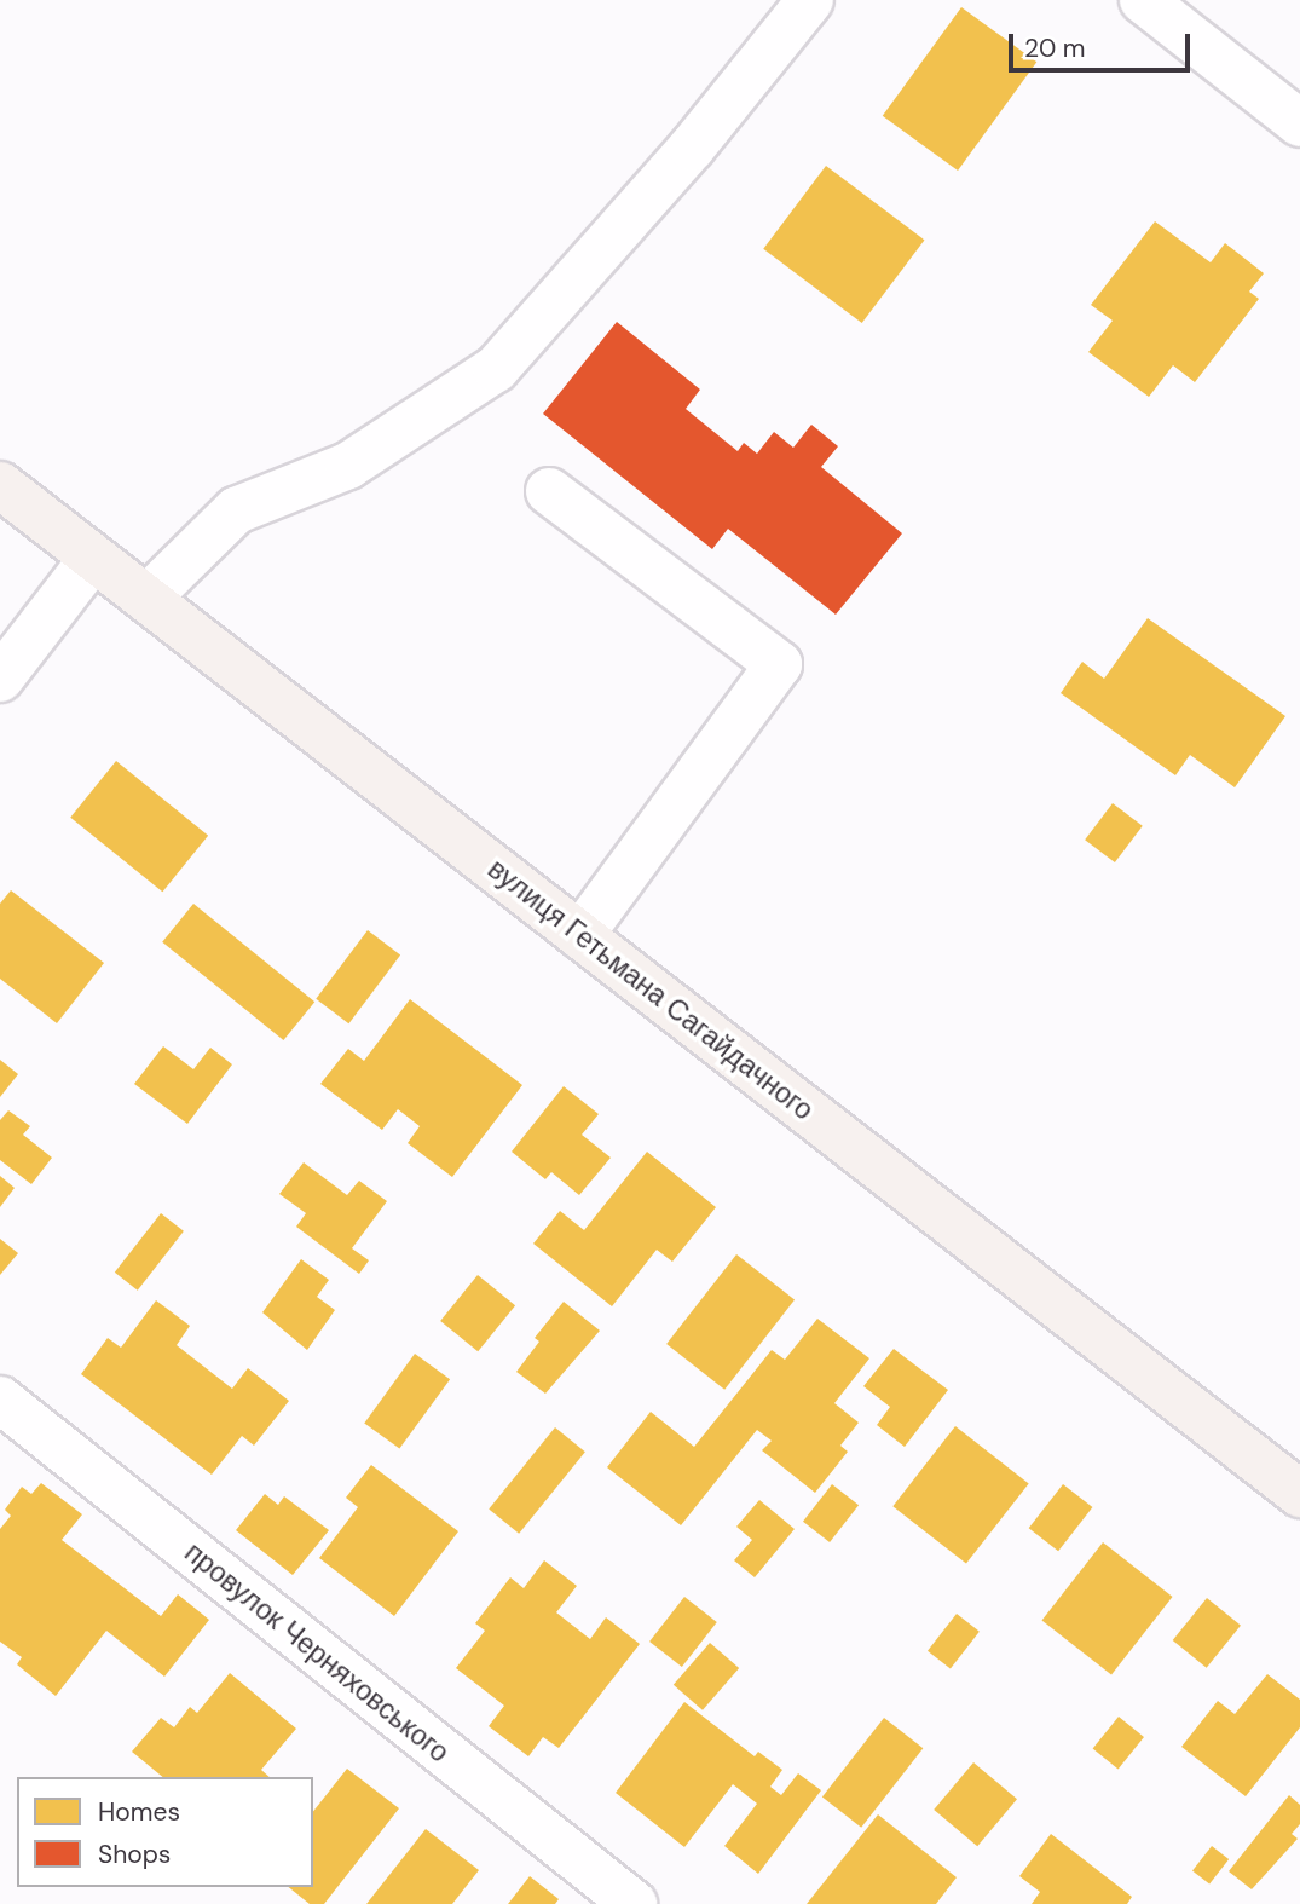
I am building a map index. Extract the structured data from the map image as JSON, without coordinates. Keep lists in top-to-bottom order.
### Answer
{
  "streets": {
    "main road": ["вулиця Гетьмана Сагайдачного"],
    "street": ["провулок Черняховського"]
  },
  "legend": ["Homes", "Shops"],
  "scale_bar": "20 m"
}
